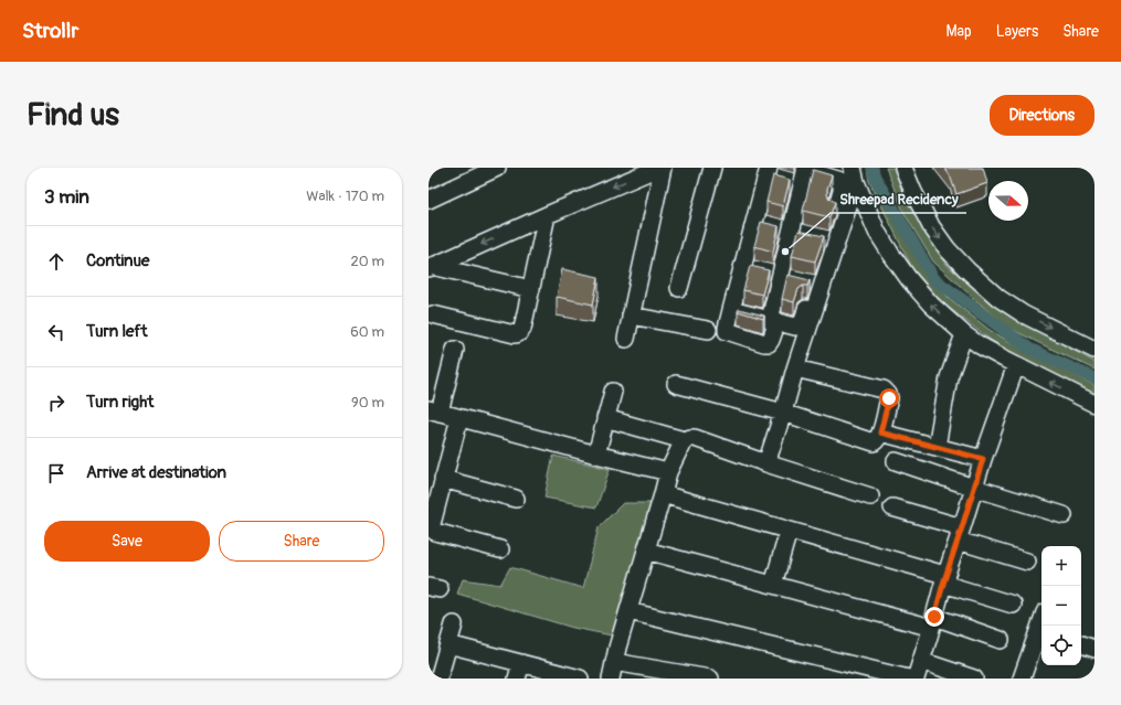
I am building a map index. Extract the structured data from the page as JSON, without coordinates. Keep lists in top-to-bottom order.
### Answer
{
  "places": ["Shreepad Recidency"],
  "north": "right",
  "page": {
    "header": "Strollr",
    "nav": ["Map", "Layers", "Share"],
    "buttons": [
      "Directions",
      ["Save", "Share"]
    ],
    "title": "Find us",
    "heading": ["3 min", "Walk · 170 m"],
    "list": [
      ["Continue", "20 m"],
      ["Turn left", "60 m"],
      ["Turn right", "90 m"],
      "Arrive at destination"
    ],
    "map_buttons": ["+", "−"]
  }
}
